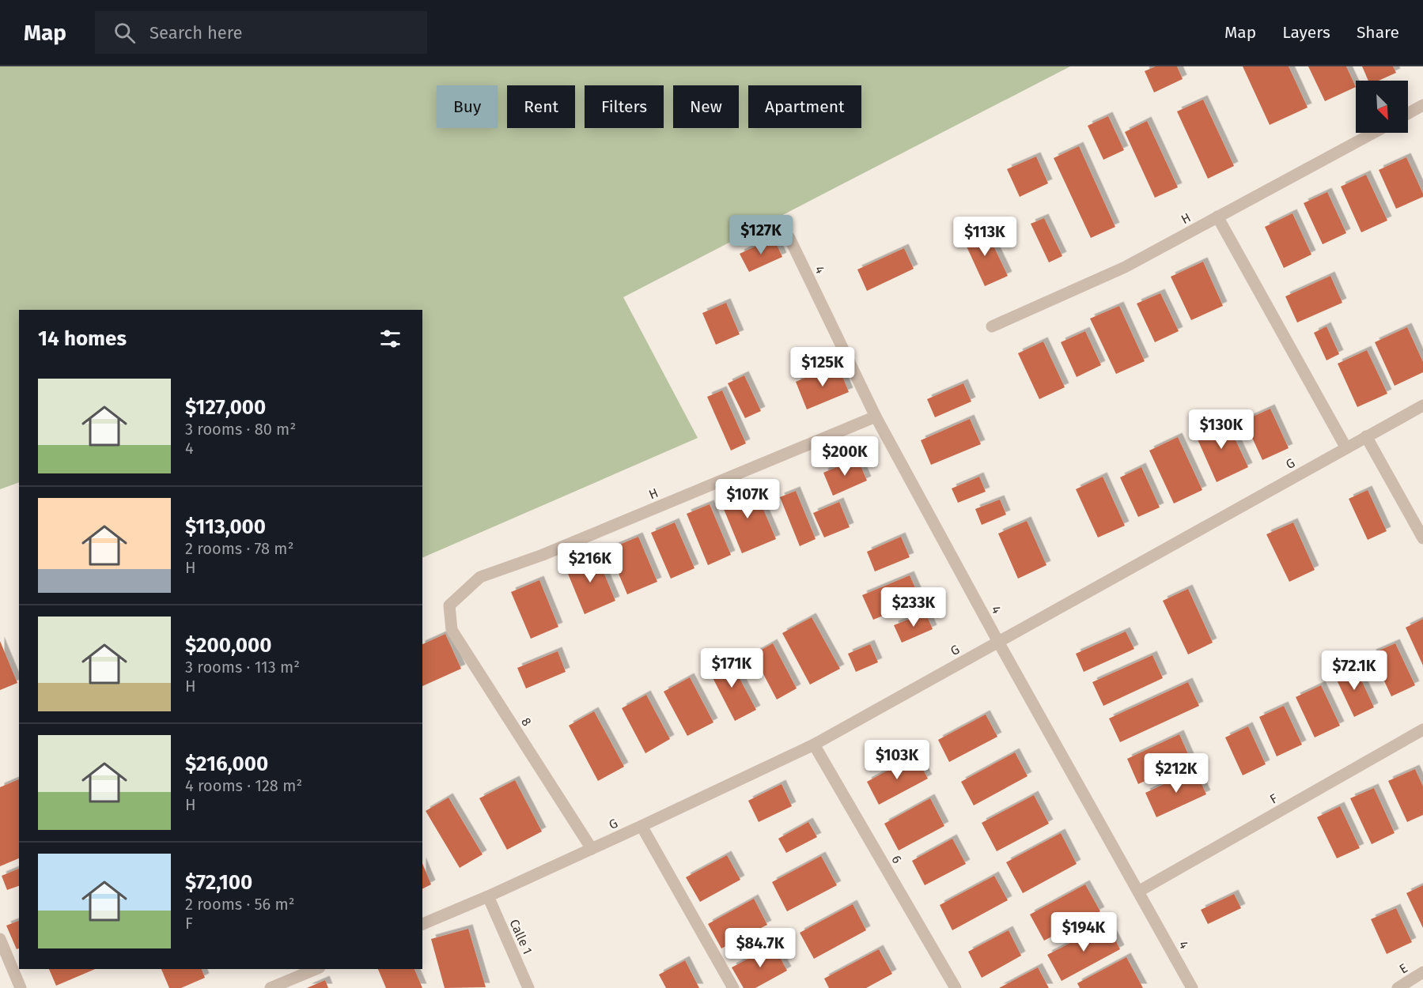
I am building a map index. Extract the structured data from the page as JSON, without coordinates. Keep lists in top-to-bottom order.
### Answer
{
  "streets": {
    "street": [
      "H",
      "4",
      "G",
      "8",
      "F",
      "6",
      "Calle 1",
      "E"
    ]
  },
  "crossings": [
    ["H", "4"],
    ["H", "8"],
    ["4", "G"],
    ["4", "F"],
    ["G", "8"],
    ["G", "6"],
    ["G", "Calle 1"]
  ],
  "north": "bottom right",
  "page": {
    "header": "Map",
    "search": "Search here",
    "nav": ["Map", "Layers", "Share"],
    "chip": [
      "Buy",
      "Rent",
      "Filters",
      "New",
      "Apartment"
    ],
    "price": [
      "$127K",
      "$113K",
      "$125K",
      "$130K",
      "$200K",
      "$107K",
      "$216K",
      "$233K",
      "$171K",
      "$72.1K",
      "$103K",
      "$212K",
      "$194K",
      "$84.7K"
    ],
    "heading": "14 homes",
    "list": [
      {
        "name": "$127,000",
        "note": "3 rooms · 80 m² · 4"
      },
      {
        "name": "$113,000",
        "note": "2 rooms · 78 m² · H"
      },
      {
        "name": "$200,000",
        "note": "3 rooms · 113 m² · H"
      },
      {
        "name": "$216,000",
        "note": "4 rooms · 128 m² · H"
      },
      {
        "name": "$72,100",
        "note": "2 rooms · 56 m² · F"
      }
    ]
  }
}
